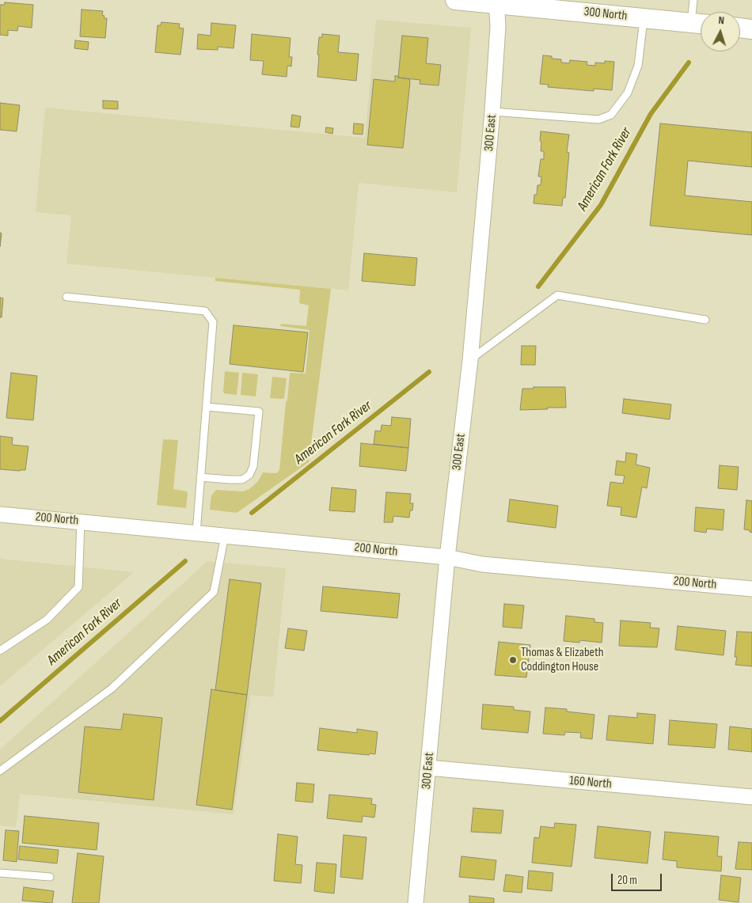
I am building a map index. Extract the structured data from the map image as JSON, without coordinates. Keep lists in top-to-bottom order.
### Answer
{
  "streets": {
    "street": [
      "300 North",
      "300 East",
      "200 North",
      "160 North"
    ]
  },
  "crossings": [
    ["300 North", "300 East"],
    ["300 East", "200 North"],
    ["300 East", "160 North"]
  ],
  "water": ["American Fork River"],
  "places": ["Thomas & Elizabeth Coddington House"],
  "scale_bar": "20 m",
  "north": "top"
}
